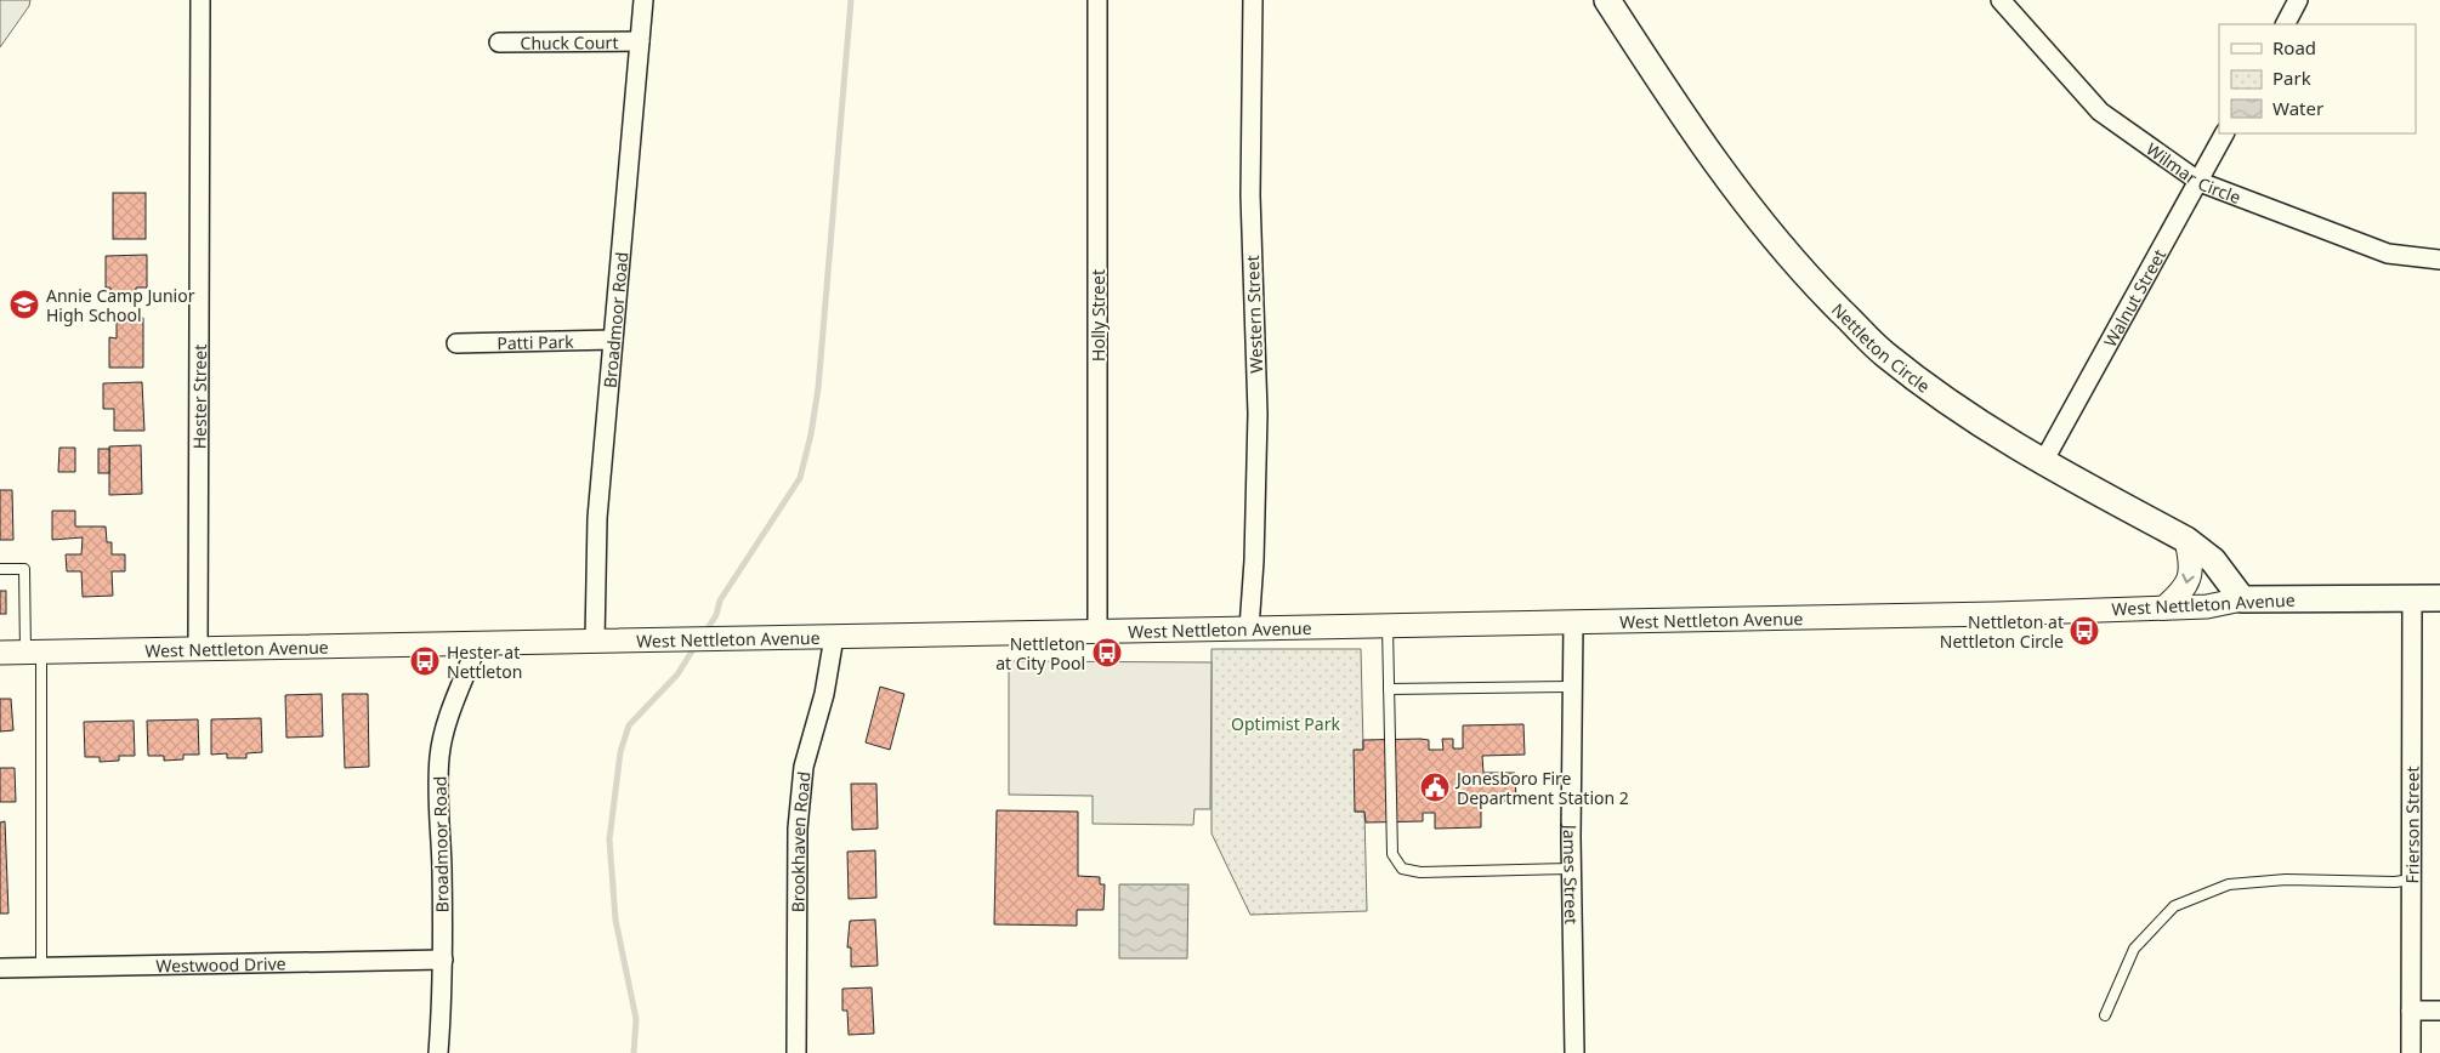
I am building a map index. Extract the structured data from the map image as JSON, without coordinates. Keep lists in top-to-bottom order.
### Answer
{
  "streets": {
    "main road": ["Nettleton Circle", "West Nettleton Avenue"],
    "street": [
      "Chuck Court",
      "Wilmar Circle",
      "Walnut Street",
      "Western Street",
      "Holly Street",
      "Broadmoor Road",
      "Patti Park",
      "Hester Street",
      "Frierson Street",
      "Brookhaven Road",
      "James Street",
      "Westwood Drive"
    ]
  },
  "crossings": [
    ["Chuck Court", "Broadmoor Road"],
    ["Wilmar Circle", "Walnut Street"],
    ["Walnut Street", "Nettleton Circle"],
    ["Western Street", "West Nettleton Avenue"],
    ["Holly Street", "West Nettleton Avenue"],
    ["Broadmoor Road", "Patti Park"],
    ["Broadmoor Road", "West Nettleton Avenue"],
    ["Broadmoor Road", "Westwood Drive"],
    ["Nettleton Circle", "West Nettleton Avenue"],
    ["Hester Street", "West Nettleton Avenue"],
    ["West Nettleton Avenue", "Frierson Street"],
    ["West Nettleton Avenue", "Brookhaven Road"],
    ["West Nettleton Avenue", "James Street"]
  ],
  "parks": ["Optimist Park"],
  "places": {
    "school or university": ["Annie Camp Junior High School"],
    "bus stop": ["Nettleton at Nettleton Circle", "Nettleton at City Pool", "Hester at Nettleton"],
    "public building": ["Jonesboro Fire Department Station 2"]
  },
  "legend": ["Road", "Park", "Water"]
}
